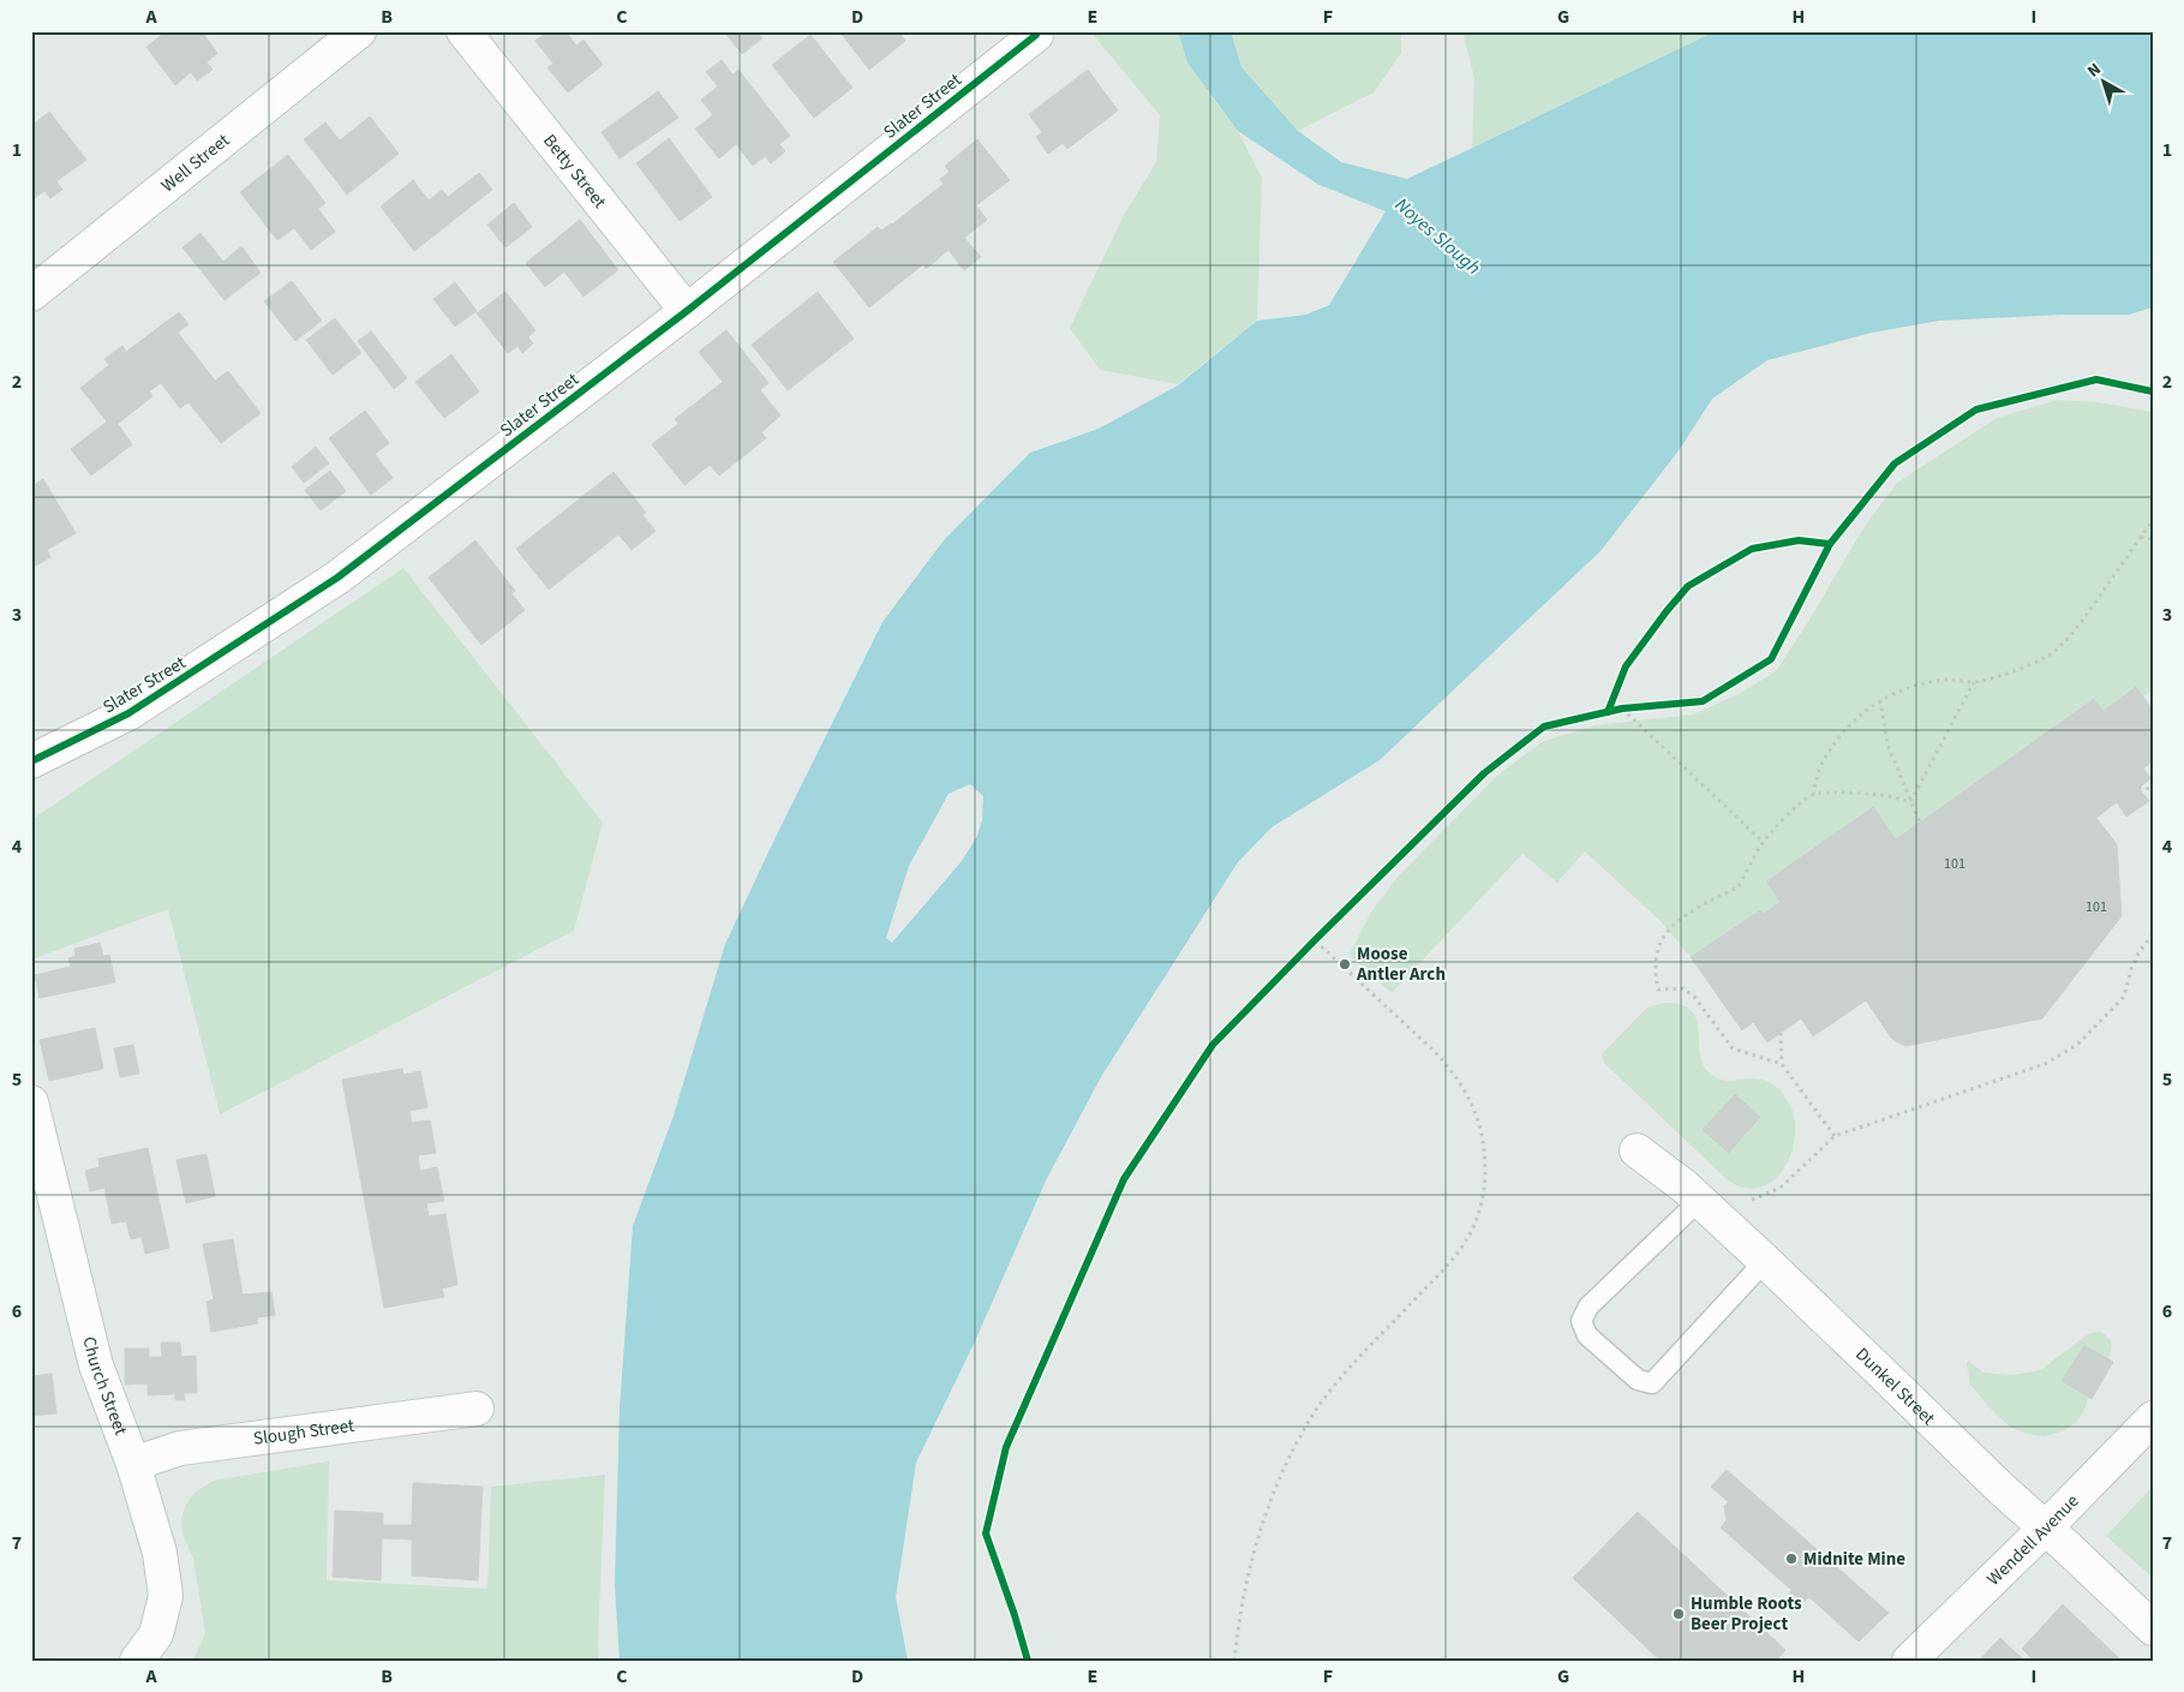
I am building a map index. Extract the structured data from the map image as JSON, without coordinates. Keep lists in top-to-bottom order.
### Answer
{
  "streets": {
    "street": [
      "Slater Street",
      "Well Street",
      "Betty Street",
      "Church Street",
      "Dunkel Street",
      "Slough Street",
      "Wendell Avenue"
    ]
  },
  "crossings": [
    ["Slater Street", "Betty Street"],
    ["Church Street", "Slough Street"],
    ["Dunkel Street", "Wendell Avenue"]
  ],
  "water": ["Noyes Slough"],
  "places": ["Moose Antler Arch", "Midnite Mine", "Humble Roots Beer Project"],
  "house_numbers": ["101", "101"],
  "north": "top left",
  "grid": {
    "columns": [
      "A",
      "B",
      "C",
      "D",
      "E",
      "F",
      "G",
      "H",
      "I"
    ],
    "rows": [
      "1",
      "2",
      "3",
      "4",
      "5",
      "6",
      "7"
    ]
  }
}
